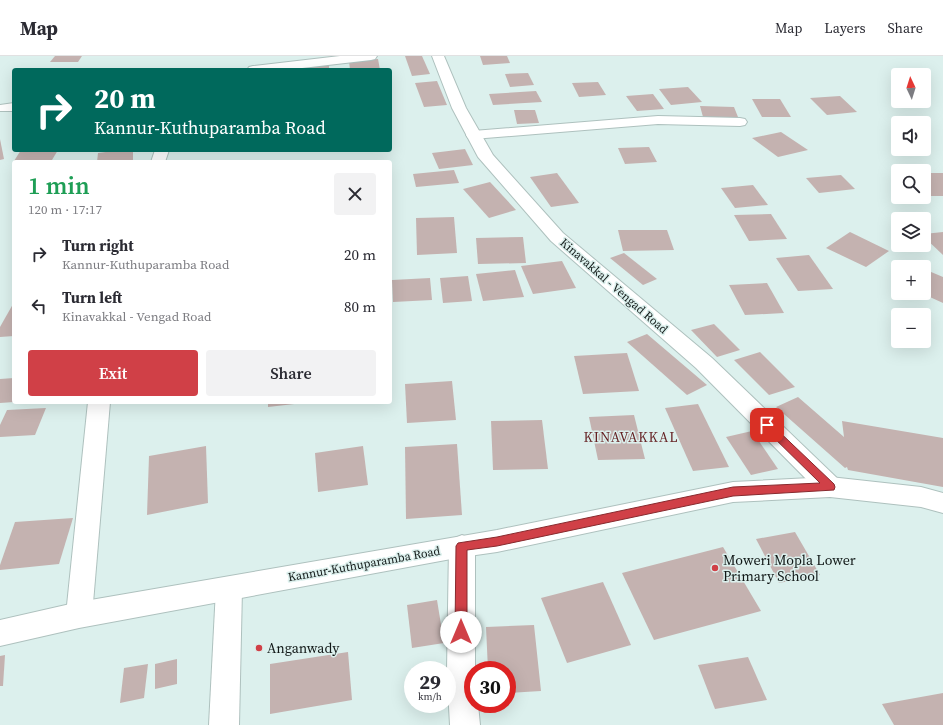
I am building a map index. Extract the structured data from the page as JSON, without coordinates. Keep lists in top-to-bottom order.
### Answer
{
  "streets": {
    "main road": ["Kinavakkal - Vengad Road", "Kannur-Kuthuparamba Road"]
  },
  "crossings": [
    ["Kinavakkal - Vengad Road", "Kannur-Kuthuparamba Road"]
  ],
  "districts": ["KINAVAKKAL"],
  "places": ["Moweri Mopla Lower Primary School", "Anganwady"],
  "north": "top",
  "page": {
    "header": "Map",
    "nav": ["Map", "Layers", "Share"],
    "map_buttons": ["+", "−"],
    "turn": ["20 m", "Kannur-Kuthuparamba Road"],
    "heading": ["1 min", "120 m · 17:17"],
    "list": [
      {
        "name": "Turn right",
        "note": "Kannur-Kuthuparamba Road",
        "value": "20 m"
      },
      {
        "name": "Turn left",
        "note": "Kinavakkal - Vengad Road",
        "value": "80 m"
      }
    ],
    "buttons": ["Exit", "Share"],
    "speed": "29 km/h",
    "limit": "30"
  }
}
